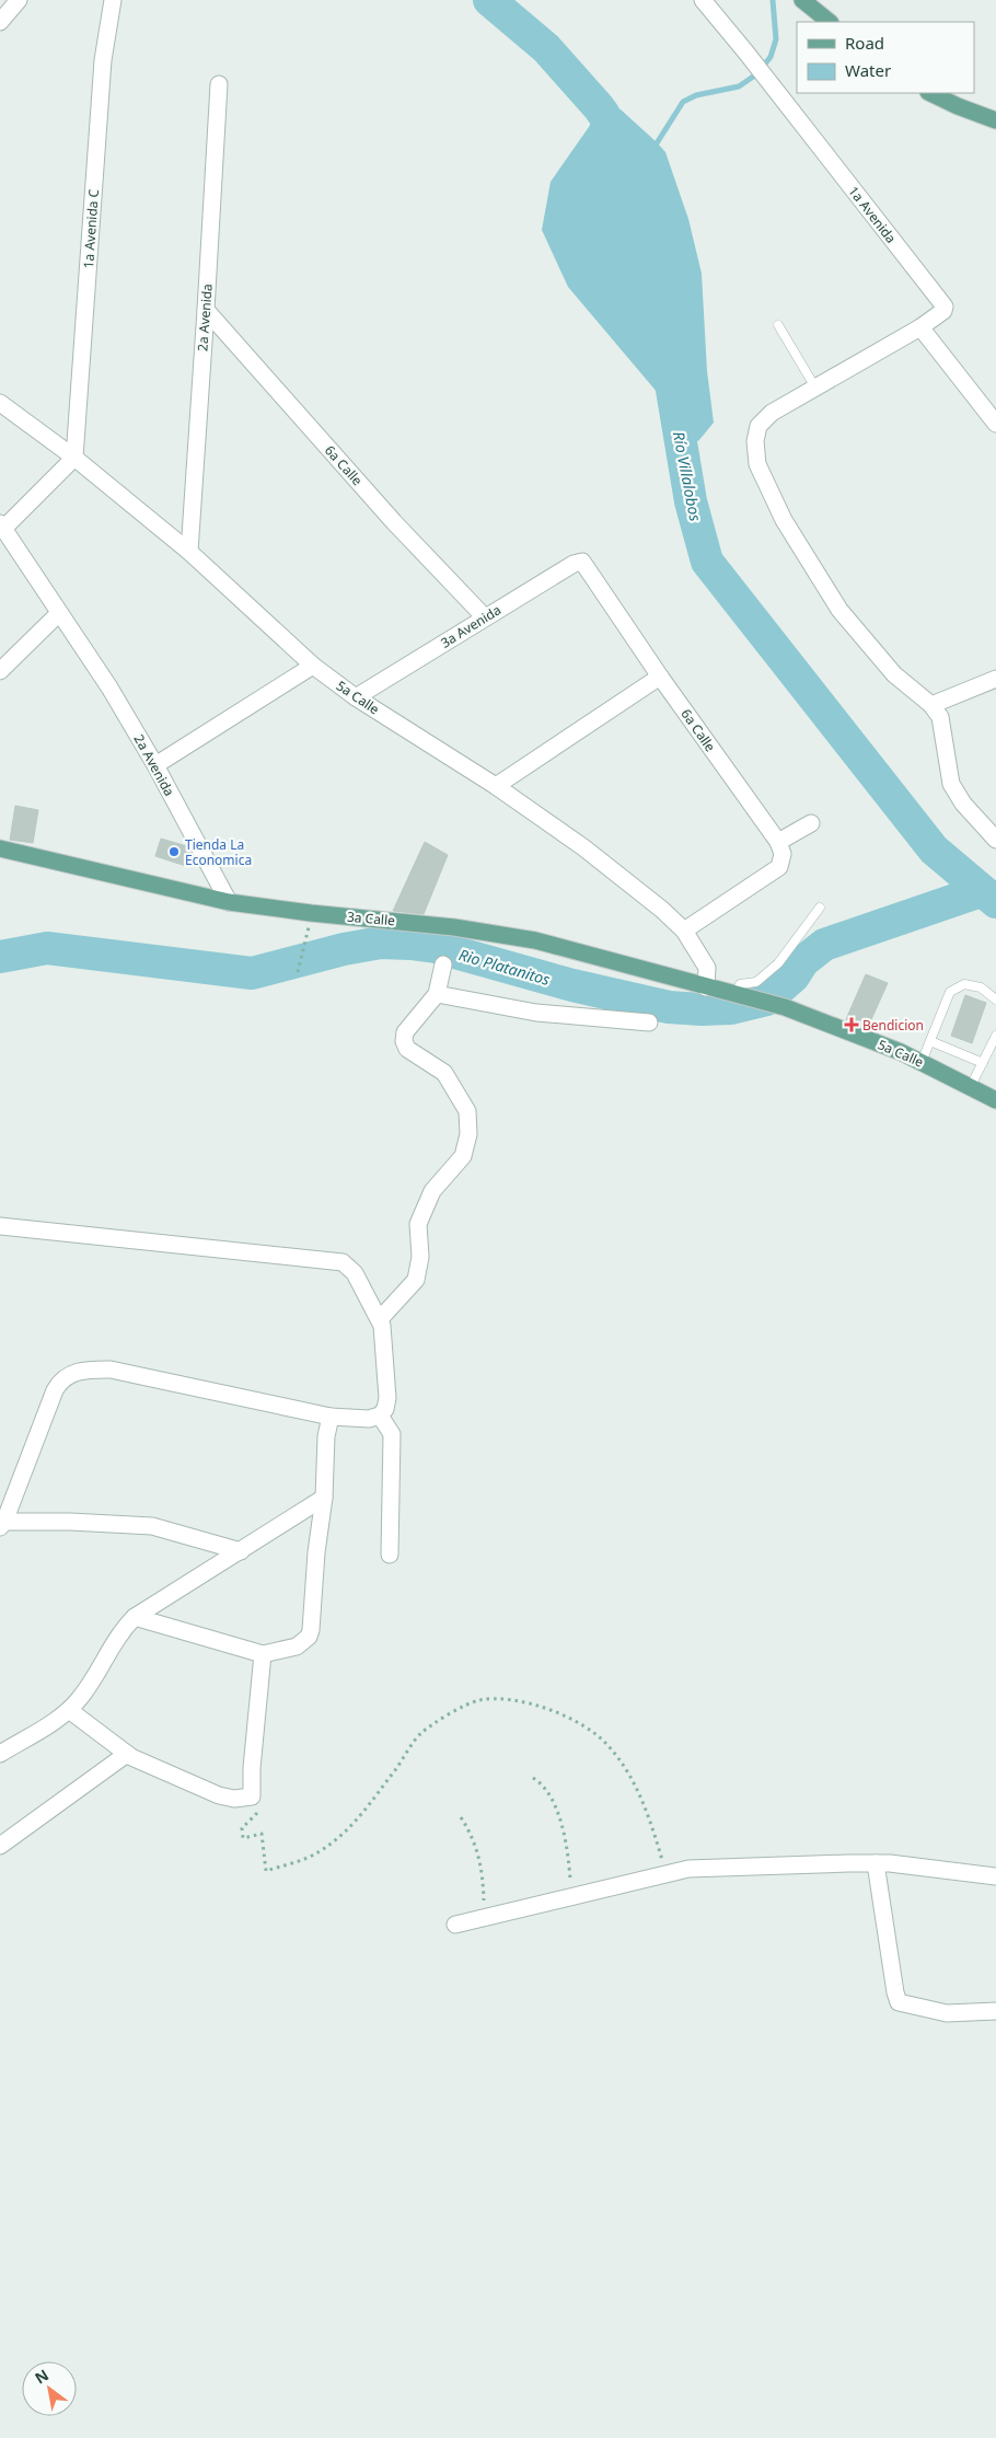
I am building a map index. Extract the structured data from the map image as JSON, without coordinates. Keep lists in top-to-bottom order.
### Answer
{
  "streets": {
    "main road": ["5a Calle", "3a Calle"],
    "street": [
      "1a Avenida",
      "1a Avenida C",
      "2a Avenida",
      "6a Calle",
      "3a Avenida"
    ]
  },
  "crossings": [
    ["1a Avenida C", "5a Calle"],
    ["2a Avenida", "6a Calle"],
    ["2a Avenida", "5a Calle"],
    ["2a Avenida", "3a Calle"],
    ["6a Calle", "3a Avenida"],
    ["3a Avenida", "5a Calle"],
    ["5a Calle", "3a Calle"]
  ],
  "water": ["Río Villalobos", "Rio Platanitos"],
  "places": {
    "other": ["Tienda La Economica"],
    "health": ["Bendicion"]
  },
  "legend": ["Road", "Water"],
  "north": "top left"
}
